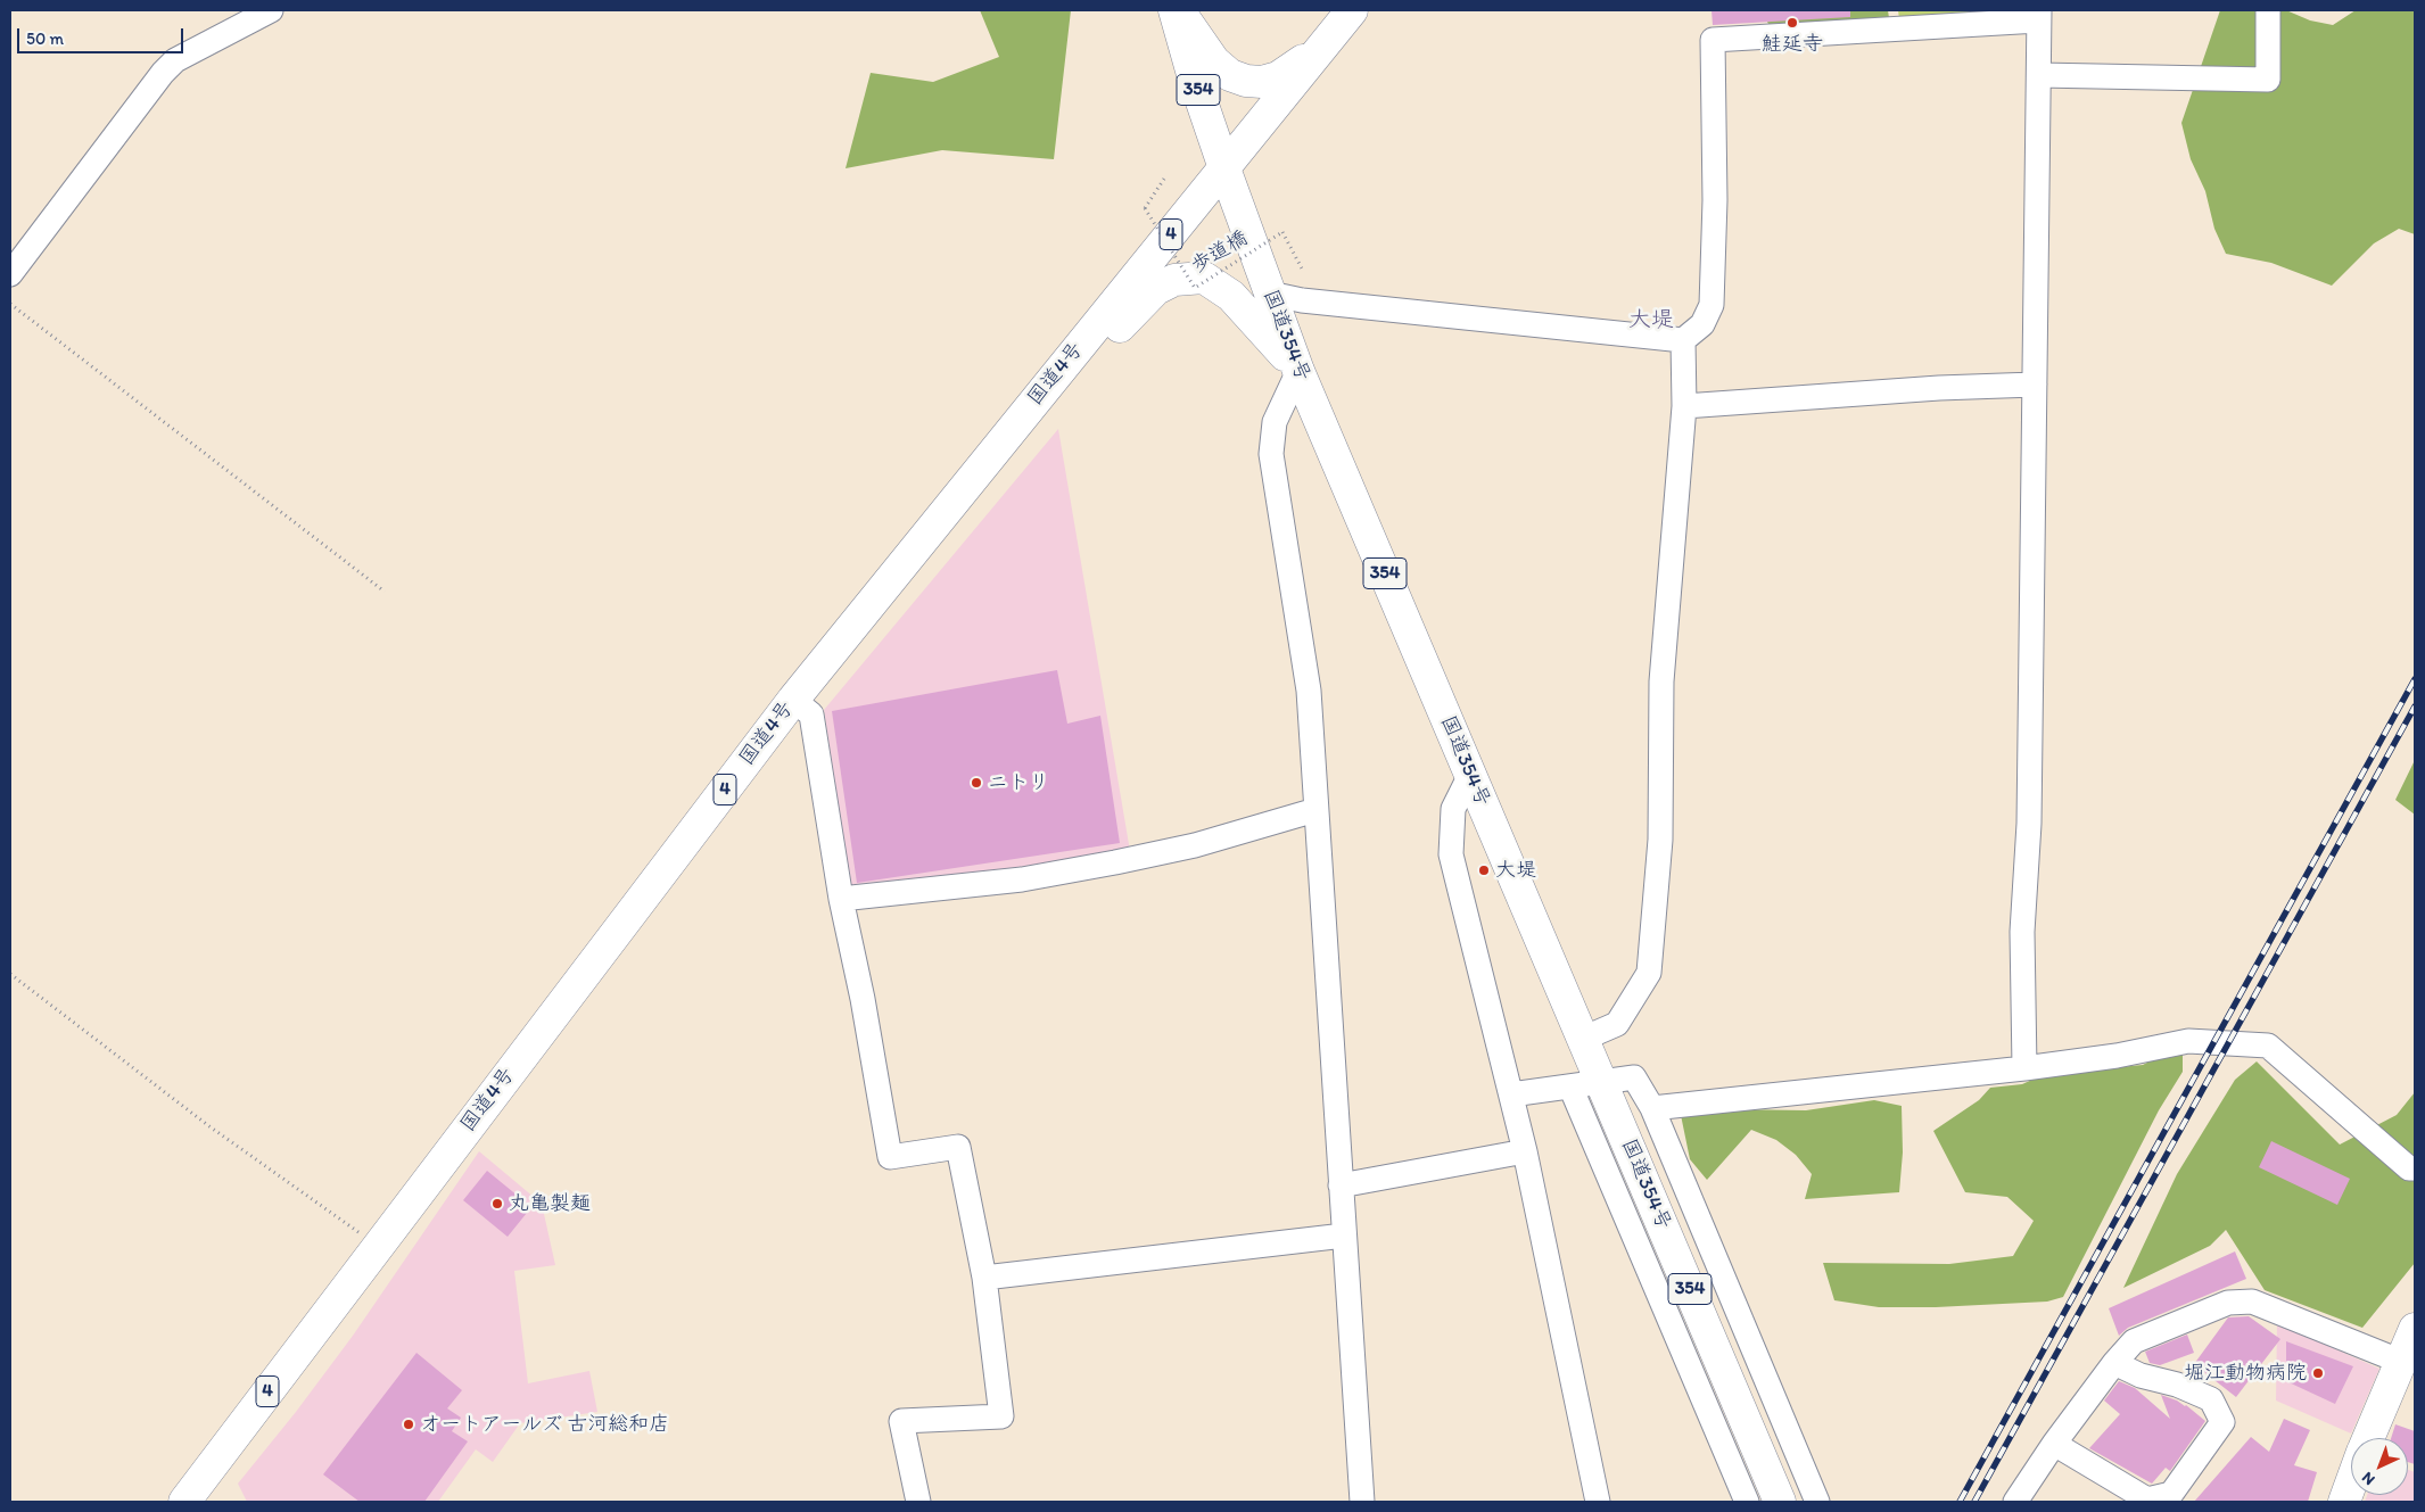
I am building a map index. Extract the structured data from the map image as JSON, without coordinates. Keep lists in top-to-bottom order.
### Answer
{
  "streets": {
    "main road": [
      "354",
      "4",
      "国道354号",
      "国道4号"
    ],
    "path": ["歩道橋"]
  },
  "crossings": [
    ["国道354号", "国道4号"]
  ],
  "districts": ["大堤"],
  "places": [
    "鮭延寺",
    "ニトリ",
    "大堤",
    "丸亀製麺",
    "堀江動物病院",
    "オートアールズ 古河総和店"
  ],
  "scale_bar": "50 m",
  "north": "bottom left"
}
